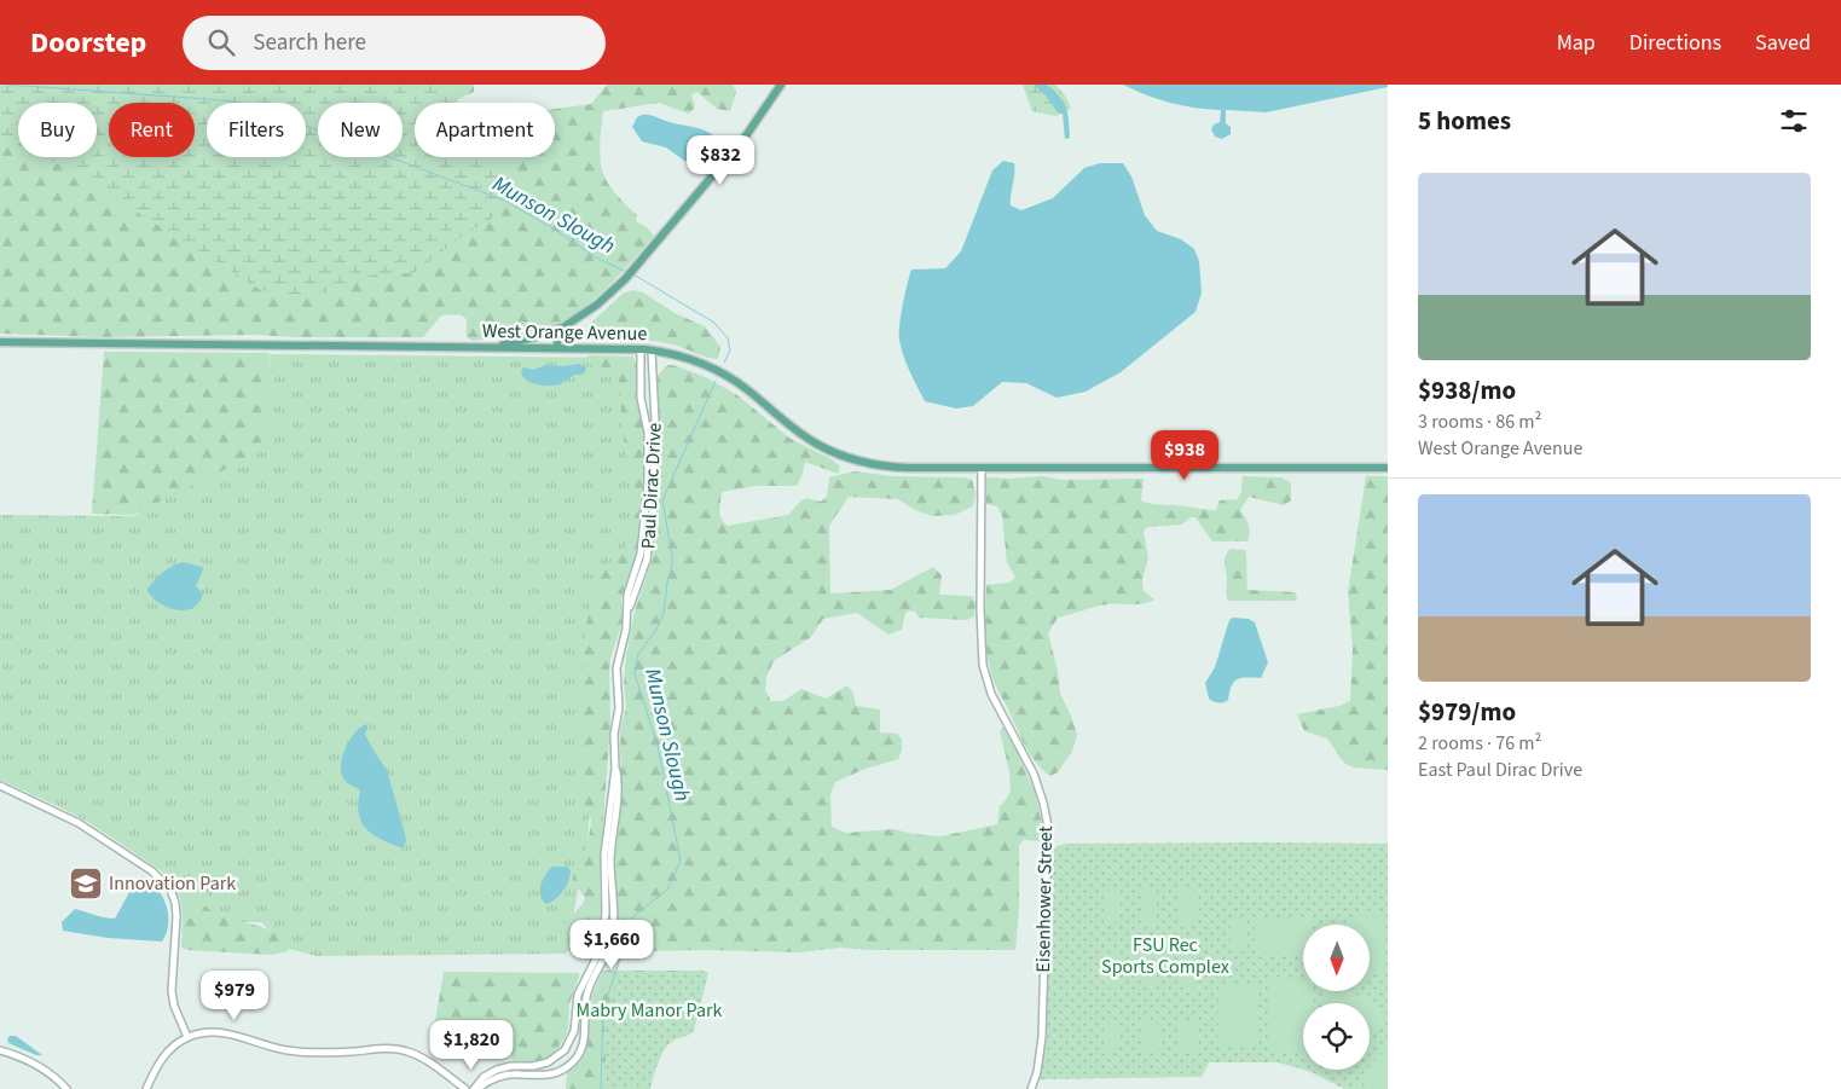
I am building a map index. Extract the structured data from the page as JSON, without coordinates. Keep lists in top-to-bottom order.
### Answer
{
  "streets": {
    "main road": ["West Orange Avenue"],
    "street": ["Paul Dirac Drive", "Eisenhower Street"]
  },
  "crossings": [
    ["West Orange Avenue", "Paul Dirac Drive"],
    ["West Orange Avenue", "Eisenhower Street"]
  ],
  "water": ["Munson Slough"],
  "parks": ["FSU Rec Sports Complex", "Mabry Manor Park"],
  "places": {
    "school or university": ["Innovation Park"]
  },
  "north": "bottom",
  "page": {
    "header": "Doorstep",
    "search": "Search here",
    "nav": ["Map", "Directions", "Saved"],
    "heading": "5 homes",
    "chip": [
      "Buy",
      "Rent",
      "Filters",
      "New",
      "Apartment"
    ],
    "price": [
      "$832",
      "$938",
      "$1,660",
      "$979",
      "$1,820"
    ],
    "list": [
      {
        "name": "$938/mo",
        "note": "3 rooms · 86 m² · West Orange Avenue"
      },
      {
        "name": "$979/mo",
        "note": "2 rooms · 76 m² · East Paul Dirac Drive"
      }
    ]
  }
}
